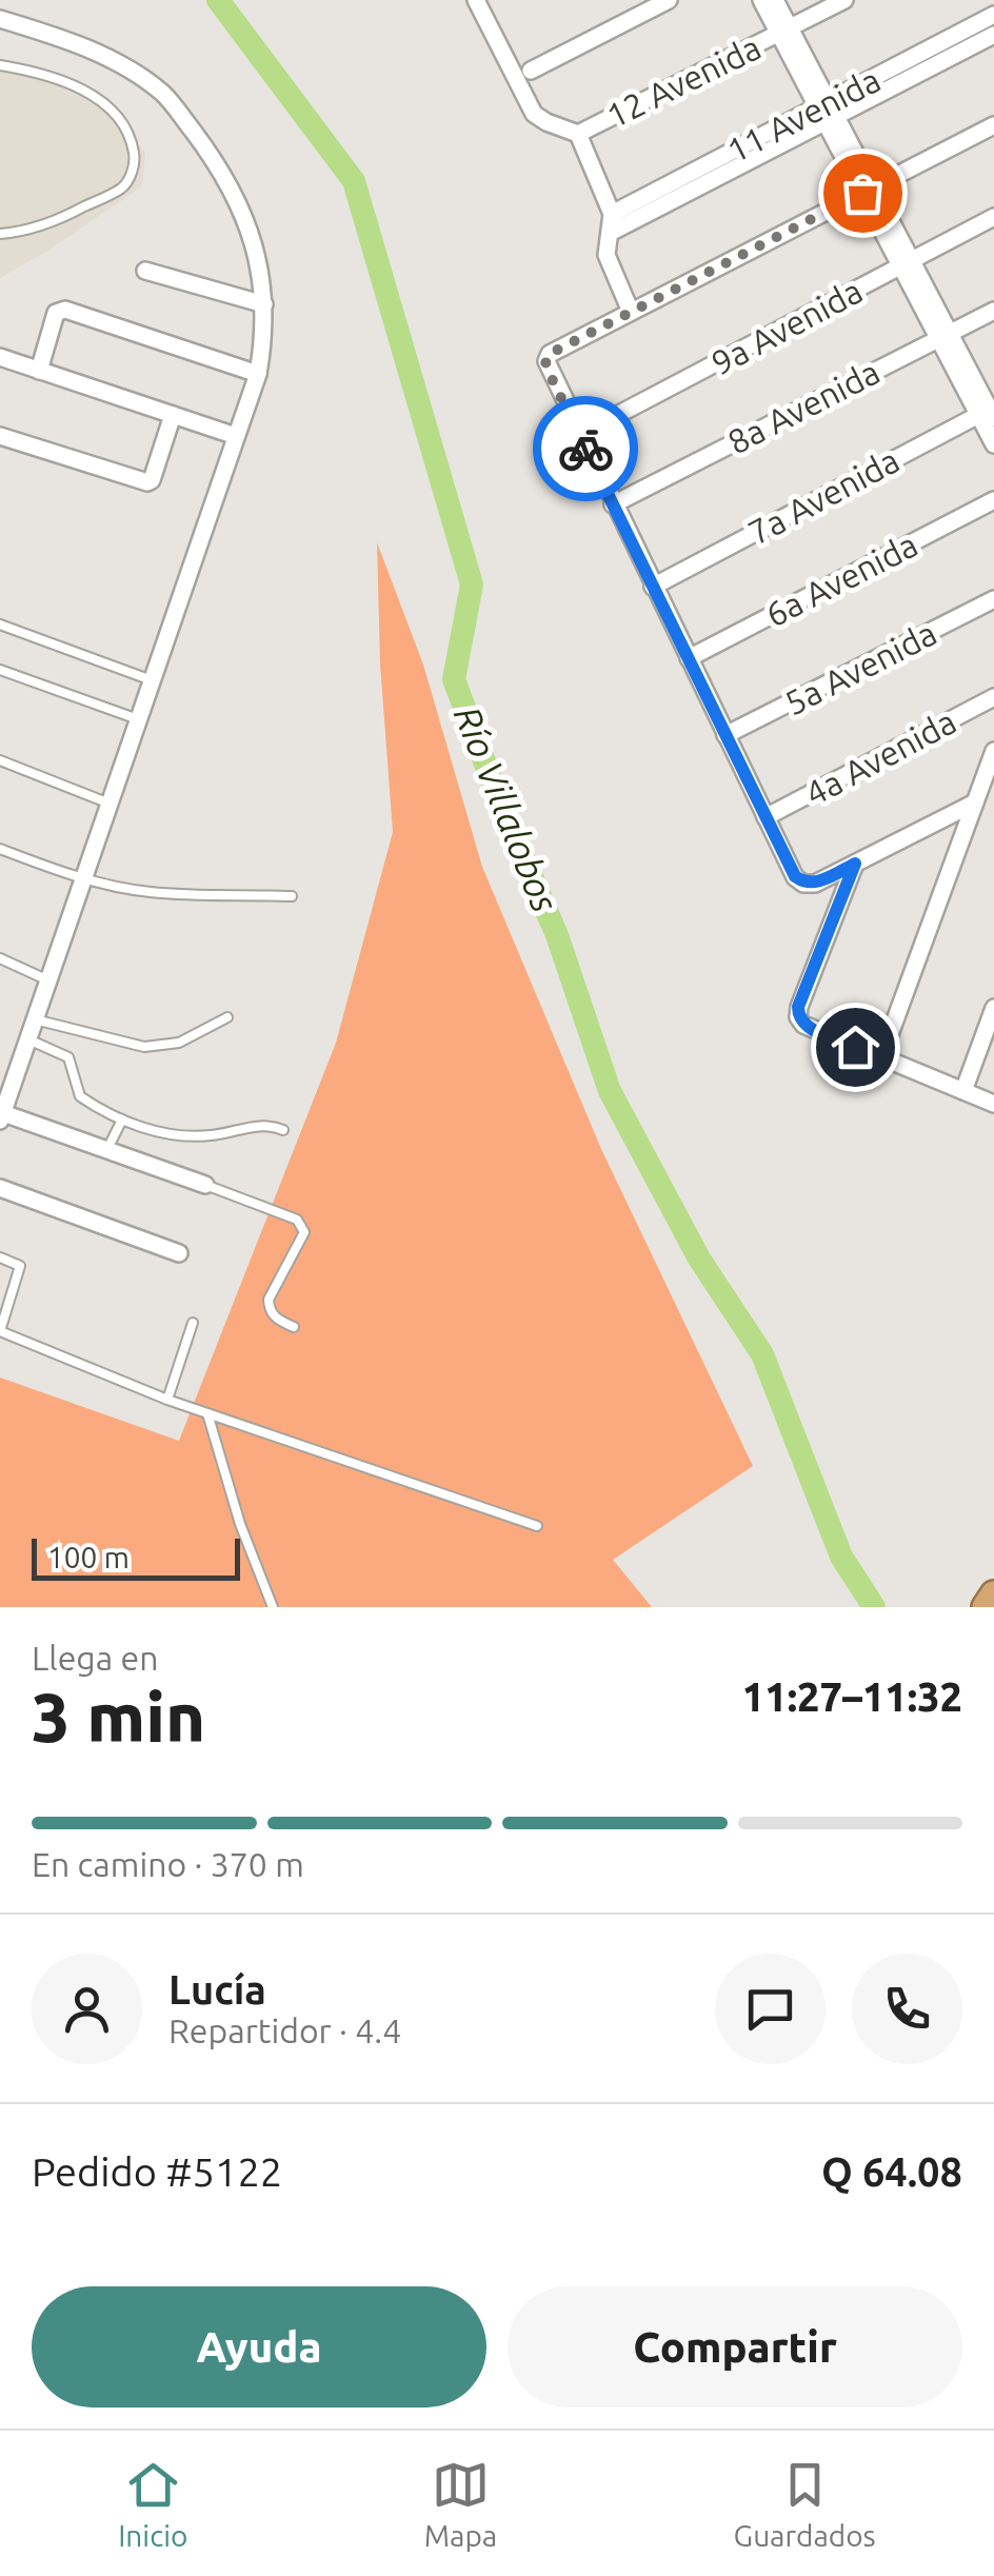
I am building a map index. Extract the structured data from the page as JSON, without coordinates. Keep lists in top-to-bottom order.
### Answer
{
  "streets": {
    "street": [
      "12 Avenida",
      "11 Avenida",
      "9a Avenida",
      "8a Avenida",
      "7a Avenida",
      "6a Avenida",
      "5a Avenida",
      "4a Avenida"
    ]
  },
  "water": ["Río Villalobos"],
  "scale_bar": "100 m",
  "page": {
    "scale": "100 m",
    "heading": ["3 min", "Llega en", "11:27–11:32"],
    "panel": [
      "Lucía",
      "Repartidor · 4.4",
      "Pedido #5122",
      "Q 64.08"
    ],
    "bar": "En camino · 370 m",
    "buttons": ["Ayuda", "Compartir"],
    "tabs": ["Inicio", "Mapa", "Guardados"]
  }
}
